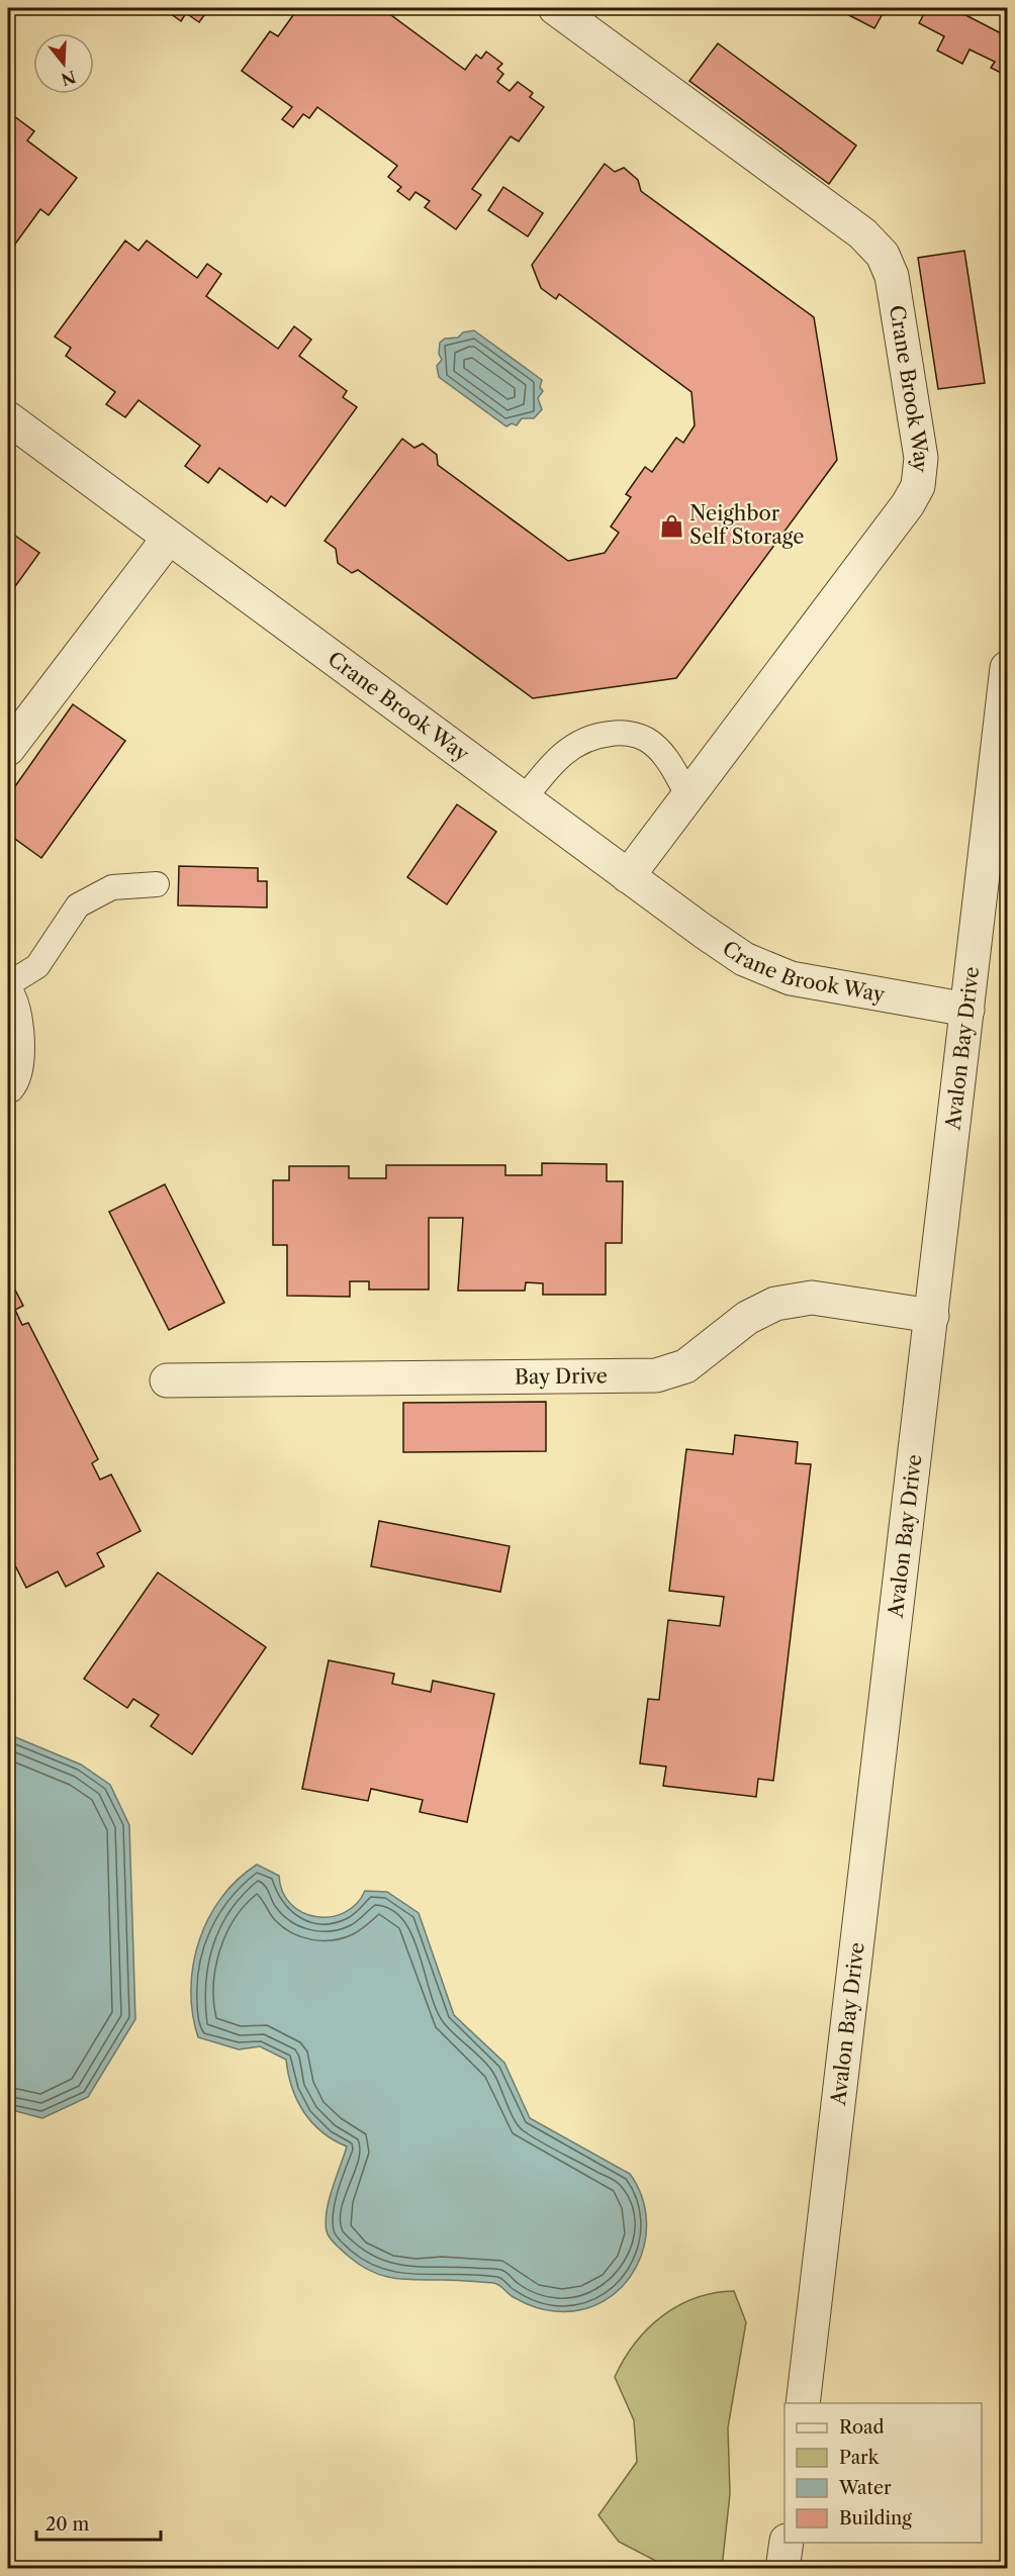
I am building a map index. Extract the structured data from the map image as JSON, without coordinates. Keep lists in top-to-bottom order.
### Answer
{
  "streets": {
    "street": ["Crane Brook Way", "Avalon Bay Drive", "Bay Drive"]
  },
  "crossings": [
    ["Crane Brook Way", "Avalon Bay Drive"],
    ["Avalon Bay Drive", "Bay Drive"]
  ],
  "places": {
    "shop": ["Neighbor Self Storage"]
  },
  "legend": [
    "Road",
    "Park",
    "Water",
    "Building"
  ],
  "scale_bar": "20 m",
  "north": "bottom"
}
